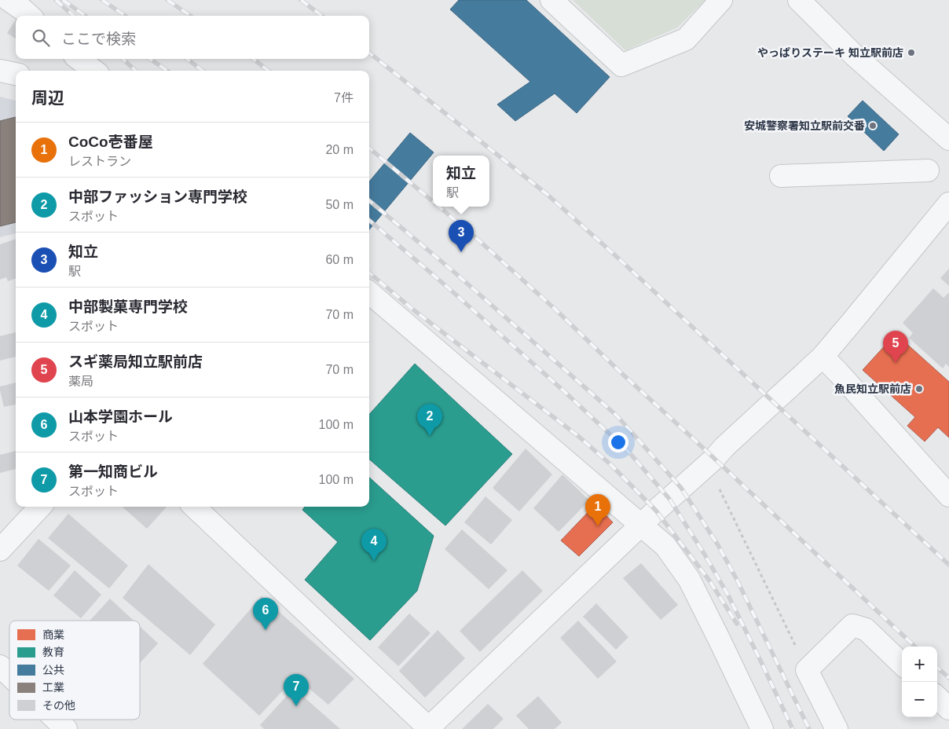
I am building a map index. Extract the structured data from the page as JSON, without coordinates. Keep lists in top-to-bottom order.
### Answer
{
  "places": ["やっぱりステーキ 知立駅前店", "安城警察署知立駅前交番", "魚民知立駅前店"],
  "legend": [
    "商業",
    "教育",
    "公共",
    "工業",
    "その他"
  ],
  "page": {
    "search": "ここで検索",
    "heading": ["周辺", "7件"],
    "list": [
      {
        "mark": "1",
        "name": "CoCo壱番屋",
        "note": "レストラン",
        "value": "20 m"
      },
      {
        "mark": "2",
        "name": "中部ファッション専門学校",
        "note": "スポット",
        "value": "50 m"
      },
      {
        "mark": "3",
        "name": "知立",
        "note": "駅",
        "value": "60 m"
      },
      {
        "mark": "4",
        "name": "中部製菓専門学校",
        "note": "スポット",
        "value": "70 m"
      },
      {
        "mark": "5",
        "name": "スギ薬局知立駅前店",
        "note": "薬局",
        "value": "70 m"
      },
      {
        "mark": "6",
        "name": "山本学園ホール",
        "note": "スポット",
        "value": "100 m"
      },
      {
        "mark": "7",
        "name": "第一知商ビル",
        "note": "スポット",
        "value": "100 m"
      }
    ],
    "popup": ["知立", "駅"],
    "pins": [
      "3",
      "5",
      "2",
      "1",
      "4",
      "6",
      "7"
    ],
    "map_buttons": ["+", "−"]
  }
}
